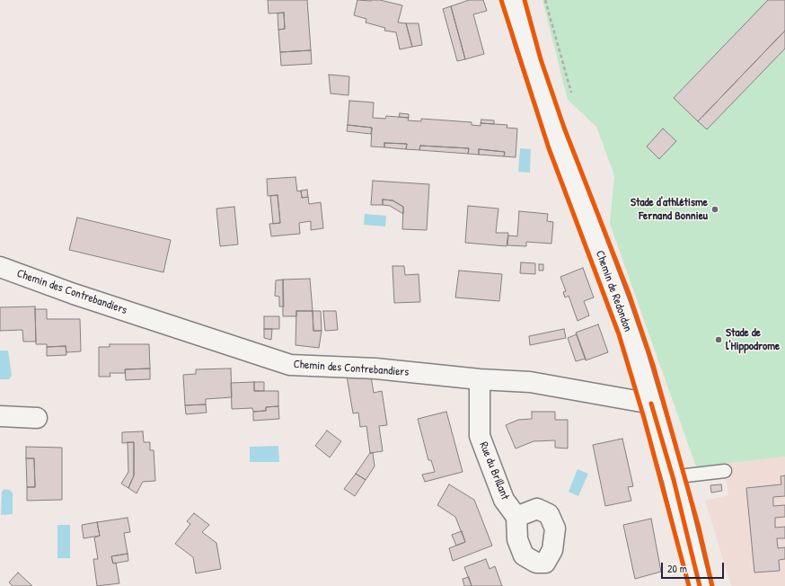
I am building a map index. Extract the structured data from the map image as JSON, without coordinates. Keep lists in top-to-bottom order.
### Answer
{
  "streets": {
    "street": ["Chemin de Redondon", "Chemin des Contrebandiers", "Rue du Brillant"]
  },
  "crossings": [
    ["Chemin de Redondon", "Chemin des Contrebandiers"],
    ["Chemin des Contrebandiers", "Rue du Brillant"]
  ],
  "places": ["Stade d'athlétisme Fernand Bonnieu", "Stade de l'Hippodrome"],
  "scale_bar": "20 m"
}
